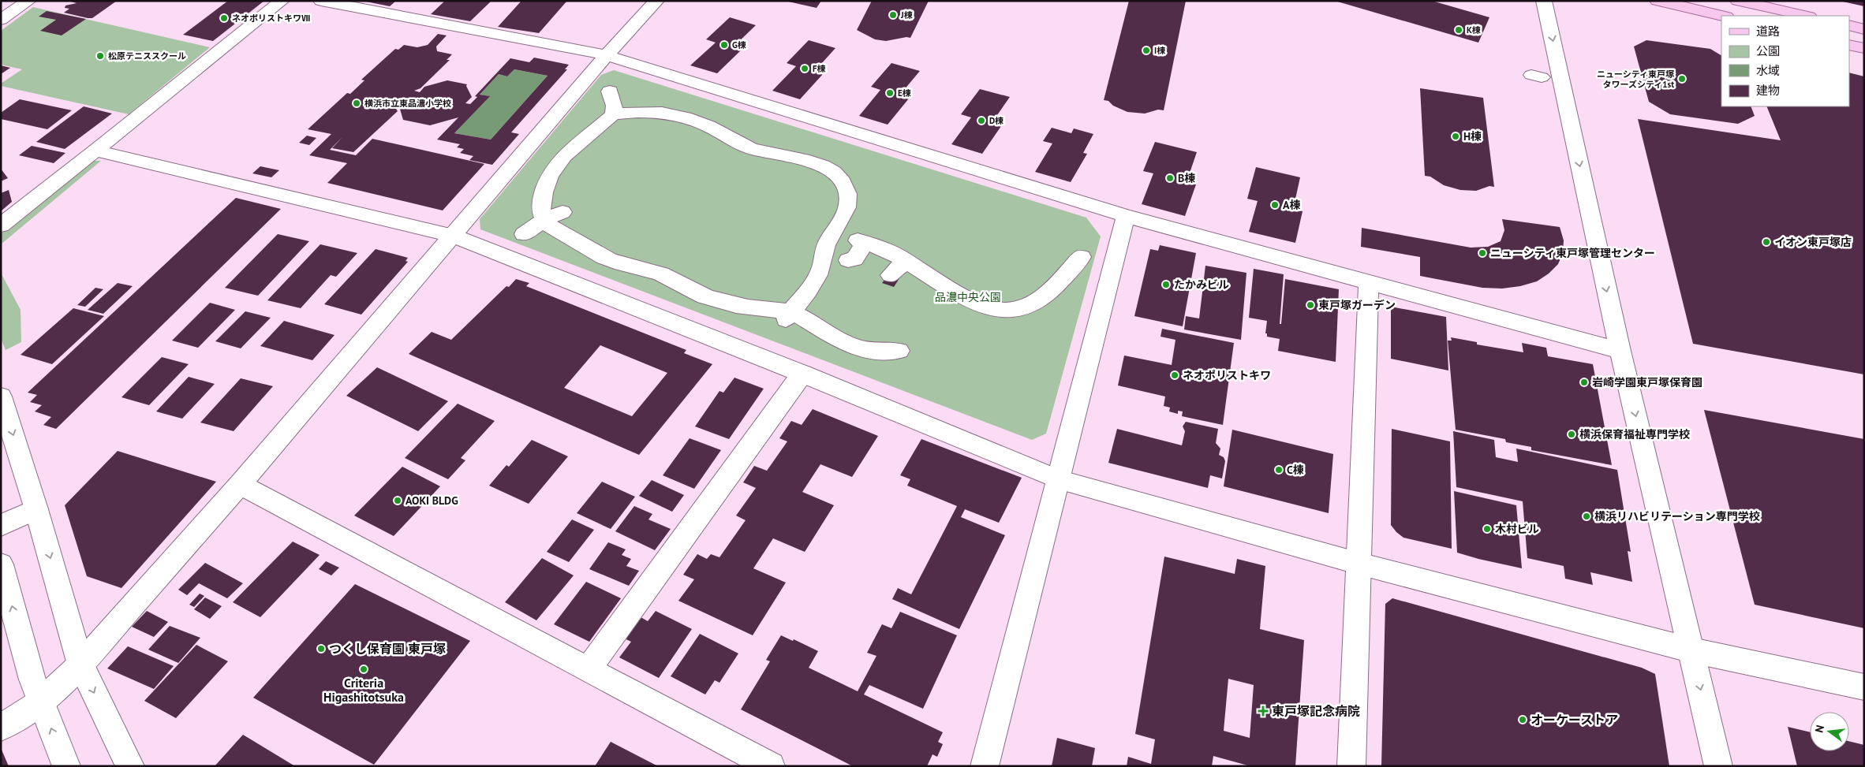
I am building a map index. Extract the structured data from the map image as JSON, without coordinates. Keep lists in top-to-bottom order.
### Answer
{
  "parks": ["品濃中央公園"],
  "places": {
    "other": [
      "J棟",
      "ネオポリストキワⅦ",
      "K棟",
      "G棟",
      "I棟",
      "松原テニススクール",
      "F棟",
      "ニューシティ東戸塚 タワーズシティ1st",
      "E棟",
      "横浜市立東品濃小学校",
      "D棟",
      "H棟",
      "B棟",
      "A棟",
      "イオン東戸塚店",
      "ニューシティ東戸塚管理センター",
      "たかみビル",
      "東戸塚ガーデン",
      "ネオポリストキワ",
      "岩崎学園東戸塚保育園",
      "横浜保育福祉専門学校",
      "C棟",
      "AOKI BLDG",
      "横浜リハビリテーション専門学校",
      "木村ビル",
      "つくし保育園 東戸塚",
      "Criteria Higashitotsuka",
      "オーケーストア"
    ],
    "health": ["東戸塚記念病院"]
  },
  "legend": [
    "道路",
    "公園",
    "水域",
    "建物"
  ],
  "north": "left"
}
